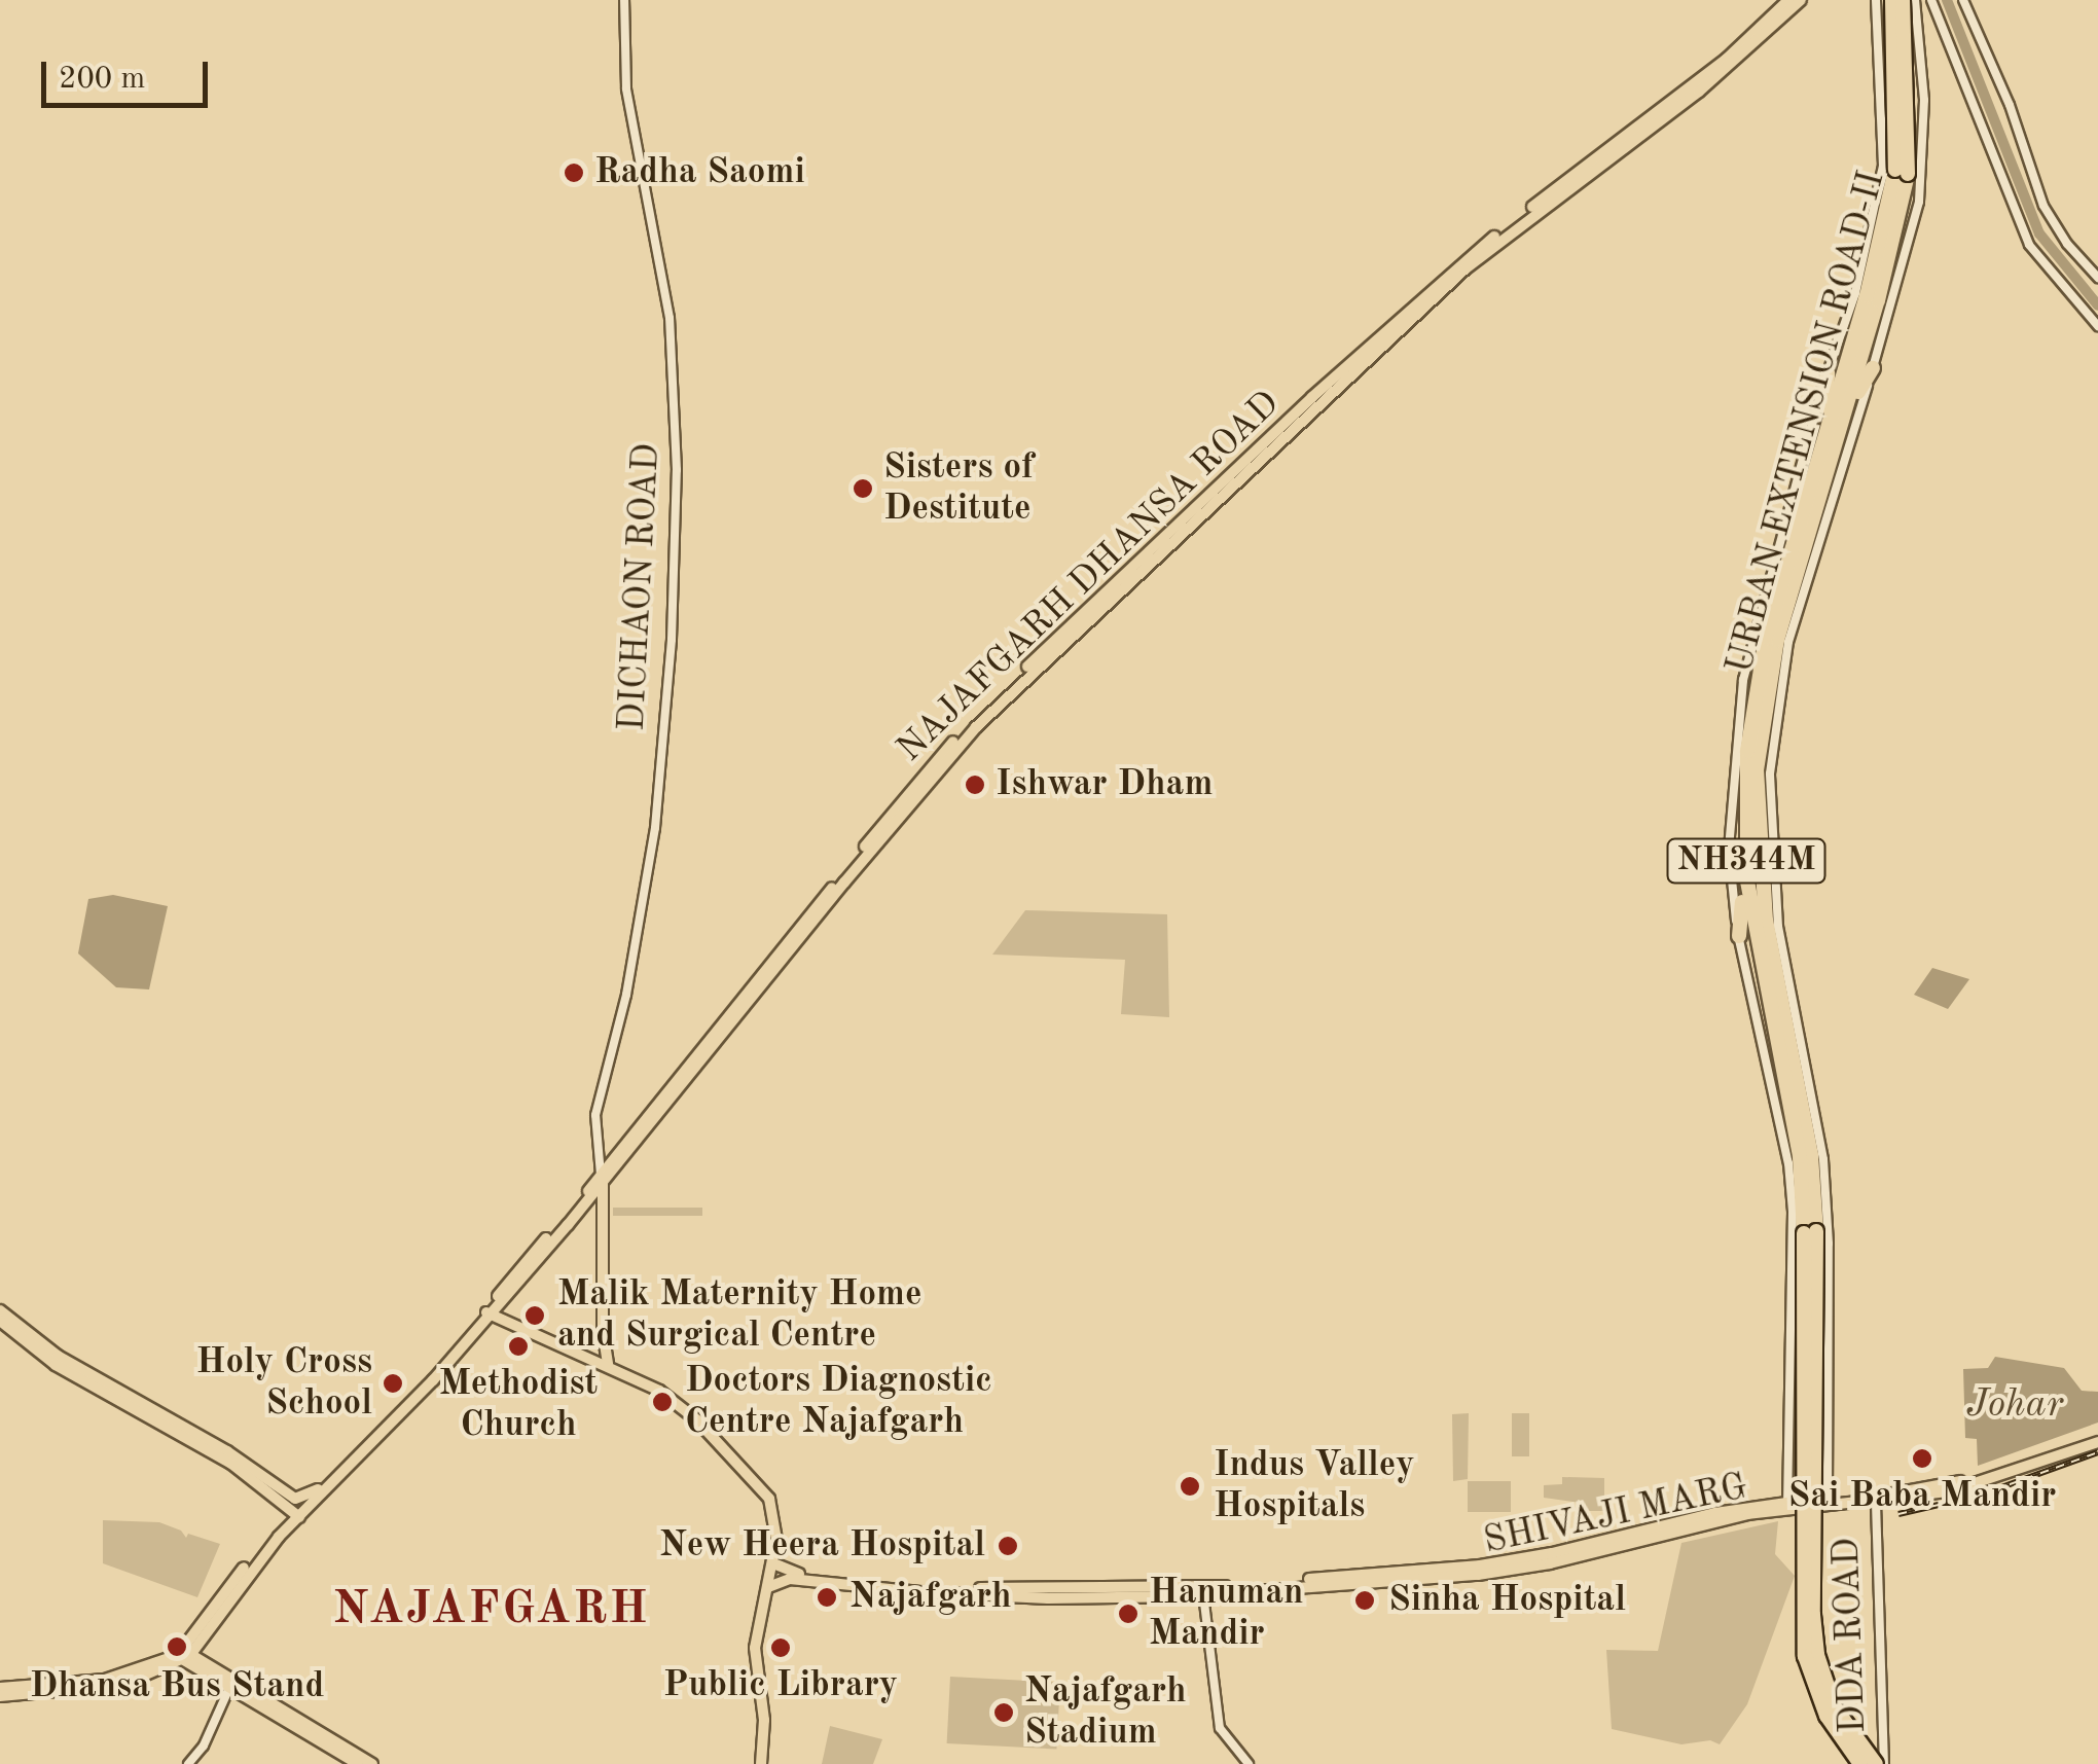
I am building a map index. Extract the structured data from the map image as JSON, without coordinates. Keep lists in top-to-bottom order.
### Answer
{
  "streets": {
    "highway": ["URBAN EXTENSION ROAD-II", "NH344M"],
    "main road": ["NAJAFGARH DHANSA ROAD", "DICHAON ROAD", "SHIVAJI MARG"],
    "street": ["DDA ROAD"]
  },
  "crossings": [
    ["URBAN EXTENSION ROAD-II", "DDA ROAD"],
    ["NAJAFGARH DHANSA ROAD", "DICHAON ROAD"],
    ["SHIVAJI MARG", "DDA ROAD"]
  ],
  "districts": ["NAJAFGARH"],
  "water": ["Johar"],
  "places": [
    "Radha Saomi",
    "Sisters of Destitute",
    "Ishwar Dham",
    "Malik Maternity Home and Surgical Centre",
    "Methodist Church",
    "Holy Cross School",
    "Doctors Diagnostic Centre Najafgarh",
    "Sai Baba Mandir",
    "Indus Valley Hospitals",
    "New Heera Hospital",
    "Najafgarh",
    "Sinha Hospital",
    "Hanuman Mandir",
    "Dhansa Bus Stand",
    "Public Library",
    "Najafgarh Stadium"
  ],
  "scale_bar": "200 m"
}
